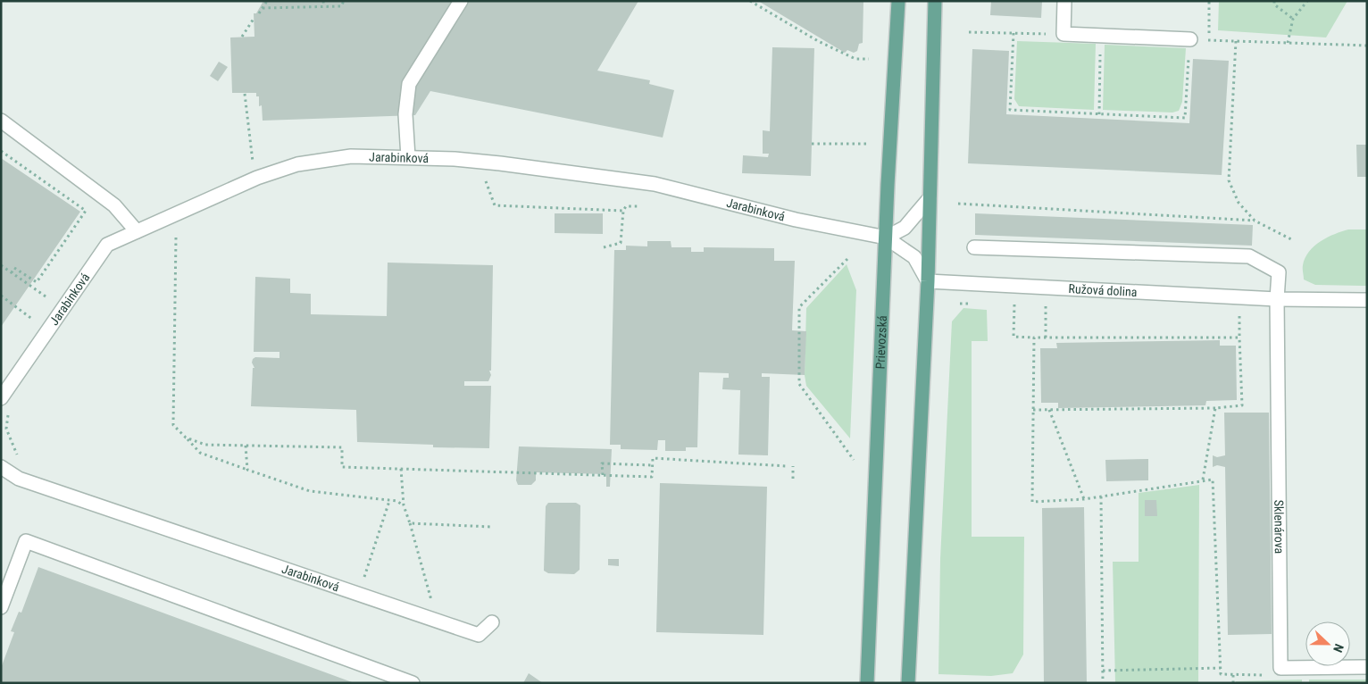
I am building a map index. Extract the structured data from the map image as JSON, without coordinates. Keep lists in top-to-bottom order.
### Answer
{
  "streets": {
    "main road": ["Prievozská"],
    "street": ["Jarabinková", "Ružová dolina", "Sklenárova"]
  },
  "crossings": [
    ["Jarabinková", "Ružová dolina"],
    ["Jarabinková", "Prievozská"],
    ["Ružová dolina", "Sklenárova"]
  ],
  "north": "right"
}
